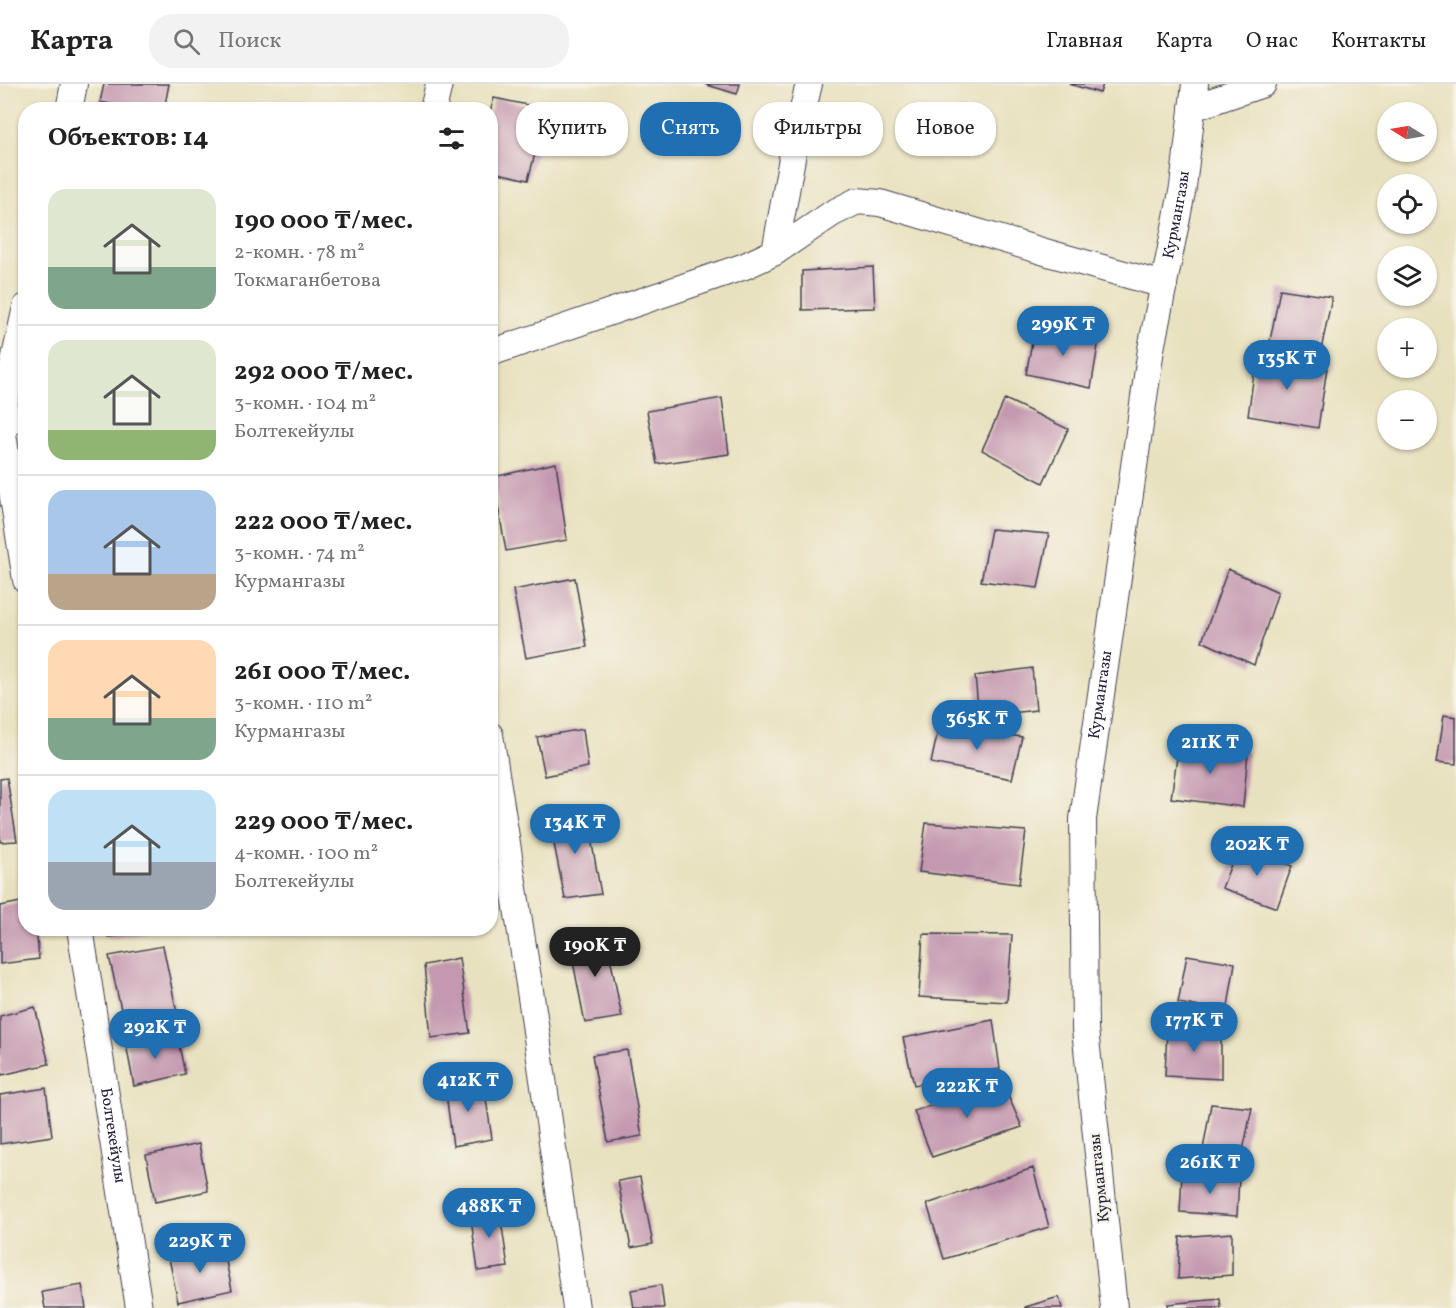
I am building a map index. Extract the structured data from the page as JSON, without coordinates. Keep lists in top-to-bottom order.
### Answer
{
  "streets": {
    "street": ["Курмангазы", "Болтекейулы"]
  },
  "north": "left",
  "page": {
    "header": "Карта",
    "search": "Поиск",
    "nav": [
      "Главная",
      "Карта",
      "О нас",
      "Контакты"
    ],
    "map_buttons": ["+", "−"],
    "chip": [
      "Купить",
      "Снять",
      "Фильтры",
      "Новое"
    ],
    "heading": "Объектов: 14",
    "list": [
      {
        "name": "190 000 ₸/мес.",
        "note": "2-комн. · 78 m² · Токмаганбетова"
      },
      {
        "name": "292 000 ₸/мес.",
        "note": "3-комн. · 104 m² · Болтекейулы"
      },
      {
        "name": "222 000 ₸/мес.",
        "note": "3-комн. · 74 m² · Курмангазы"
      },
      {
        "name": "261 000 ₸/мес.",
        "note": "3-комн. · 110 m² · Курмангазы"
      },
      {
        "name": "229 000 ₸/мес.",
        "note": "4-комн. · 100 m² · Болтекейулы"
      }
    ],
    "price": [
      "299K ₸",
      "135K ₸",
      "365K ₸",
      "211K ₸",
      "134K ₸",
      "202K ₸",
      "190K ₸",
      "177K ₸",
      "292K ₸",
      "412K ₸",
      "222K ₸",
      "261K ₸",
      "488K ₸",
      "229K ₸"
    ]
  }
}
